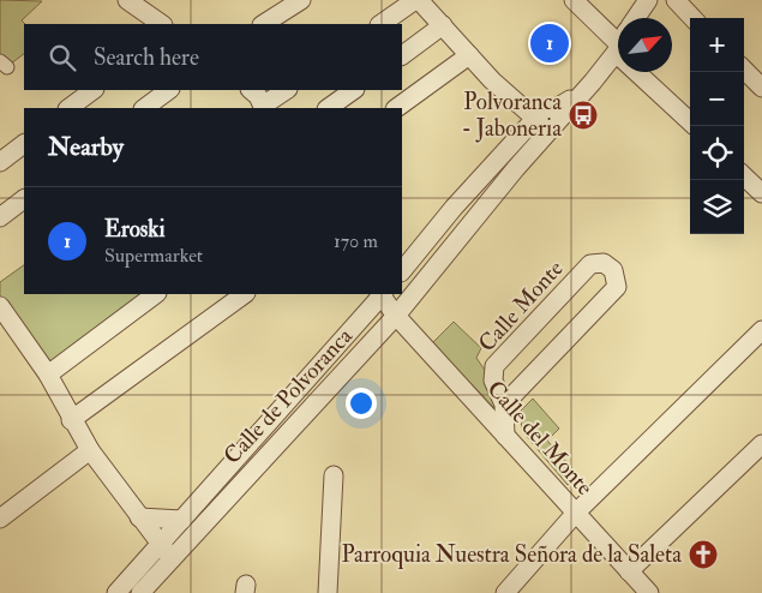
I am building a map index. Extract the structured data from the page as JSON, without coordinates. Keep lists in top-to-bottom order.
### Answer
{
  "streets": {
    "street": ["Calle Monte", "Calle de Polvoranca", "Calle del Monte"]
  },
  "crossings": [
    ["Calle Monte", "Calle del Monte"],
    ["Calle de Polvoranca", "Calle del Monte"]
  ],
  "places": {
    "bus stop": ["Polvoranca - Jaboneria"],
    "church": ["Parroquia Nuestra Señora de la Saleta"]
  },
  "north": "top right",
  "page": {
    "map_buttons": ["+", "−"],
    "pins": "1",
    "search": "Search here",
    "heading": "Nearby",
    "list": [
      {
        "mark": "1",
        "name": "Eroski",
        "note": "Supermarket",
        "value": "170 m"
      }
    ]
  }
}
